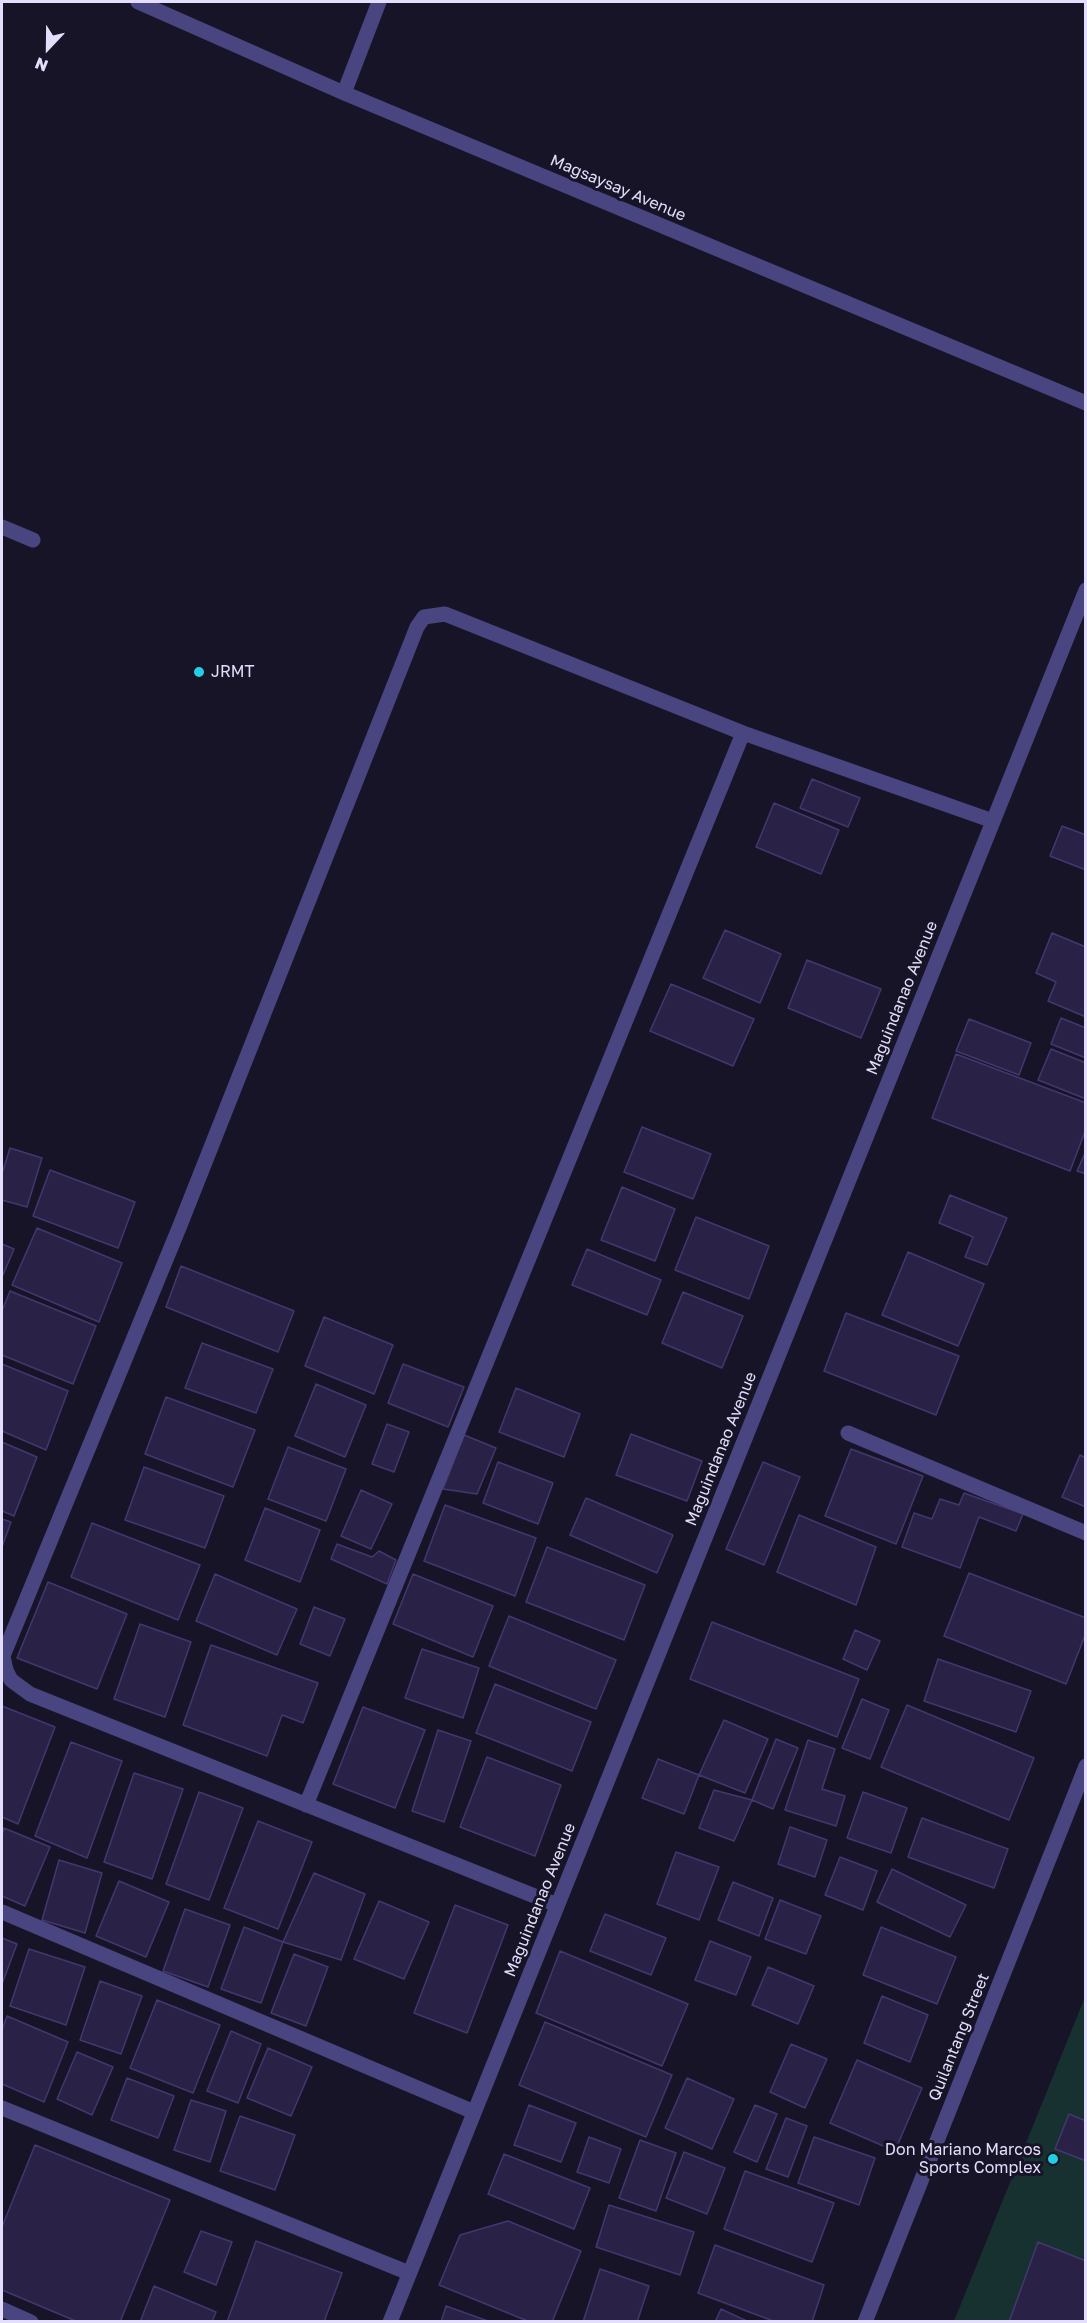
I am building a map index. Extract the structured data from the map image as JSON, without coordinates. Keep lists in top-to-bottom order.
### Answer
{
  "streets": {
    "street": ["Magsaysay Avenue", "Maguindanao Avenue", "Quilantang Street"]
  },
  "places": ["JRMT", "Don Mariano Marcos Sports Complex"],
  "north": "bottom"
}
